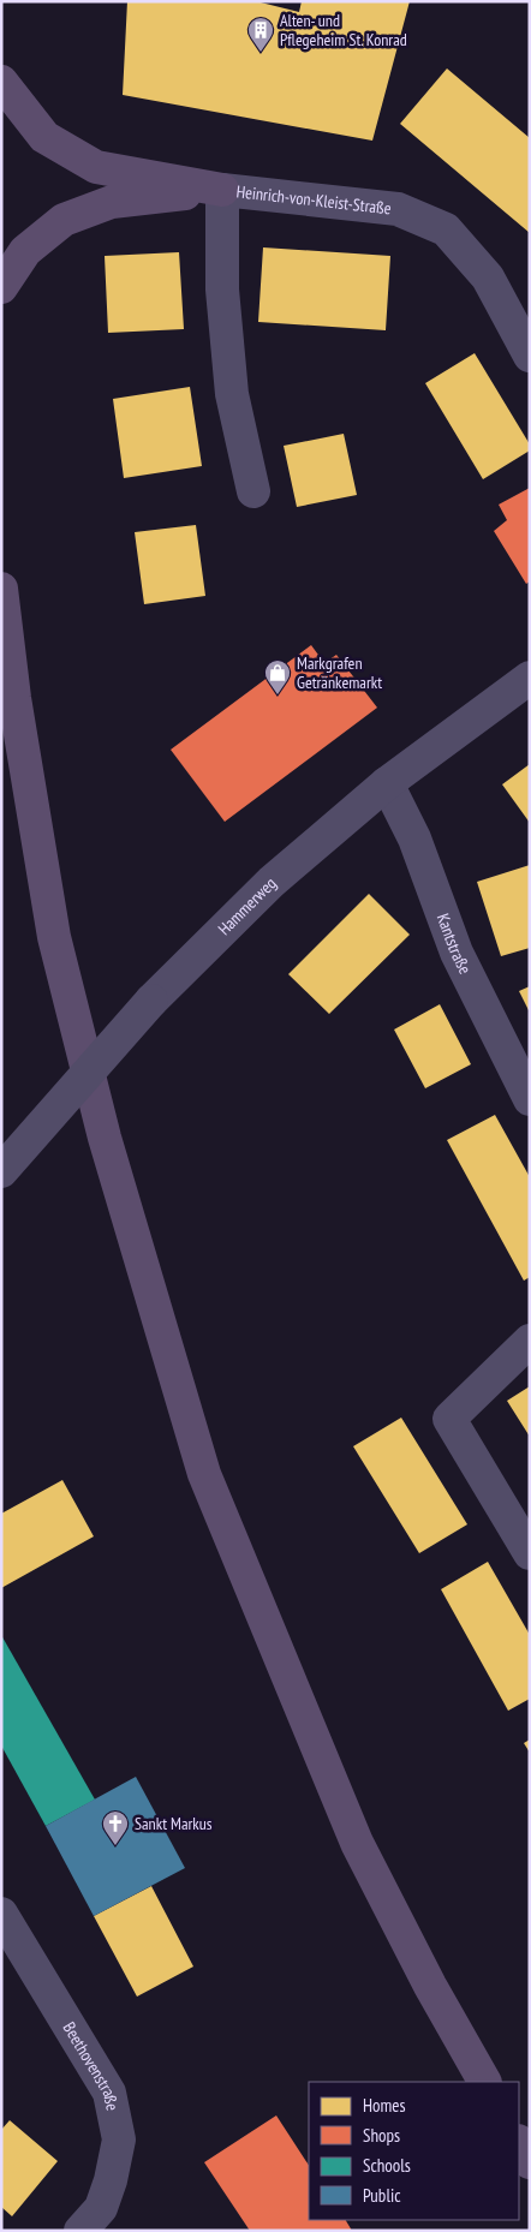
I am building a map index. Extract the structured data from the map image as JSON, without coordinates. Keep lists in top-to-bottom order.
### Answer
{
  "streets": {
    "street": [
      "Heinrich-von-Kleist-Straße",
      "Hammerweg",
      "Kantstraße",
      "Beethovenstraße"
    ]
  },
  "crossings": [
    ["Hammerweg", "Kantstraße"]
  ],
  "places": {
    "building": ["Alten- und Pflegeheim St. Konrad"],
    "shop": ["Markgrafen Getränkemarkt"],
    "church": ["Sankt Markus"]
  },
  "legend": [
    "Homes",
    "Shops",
    "Schools",
    "Public"
  ]
}
